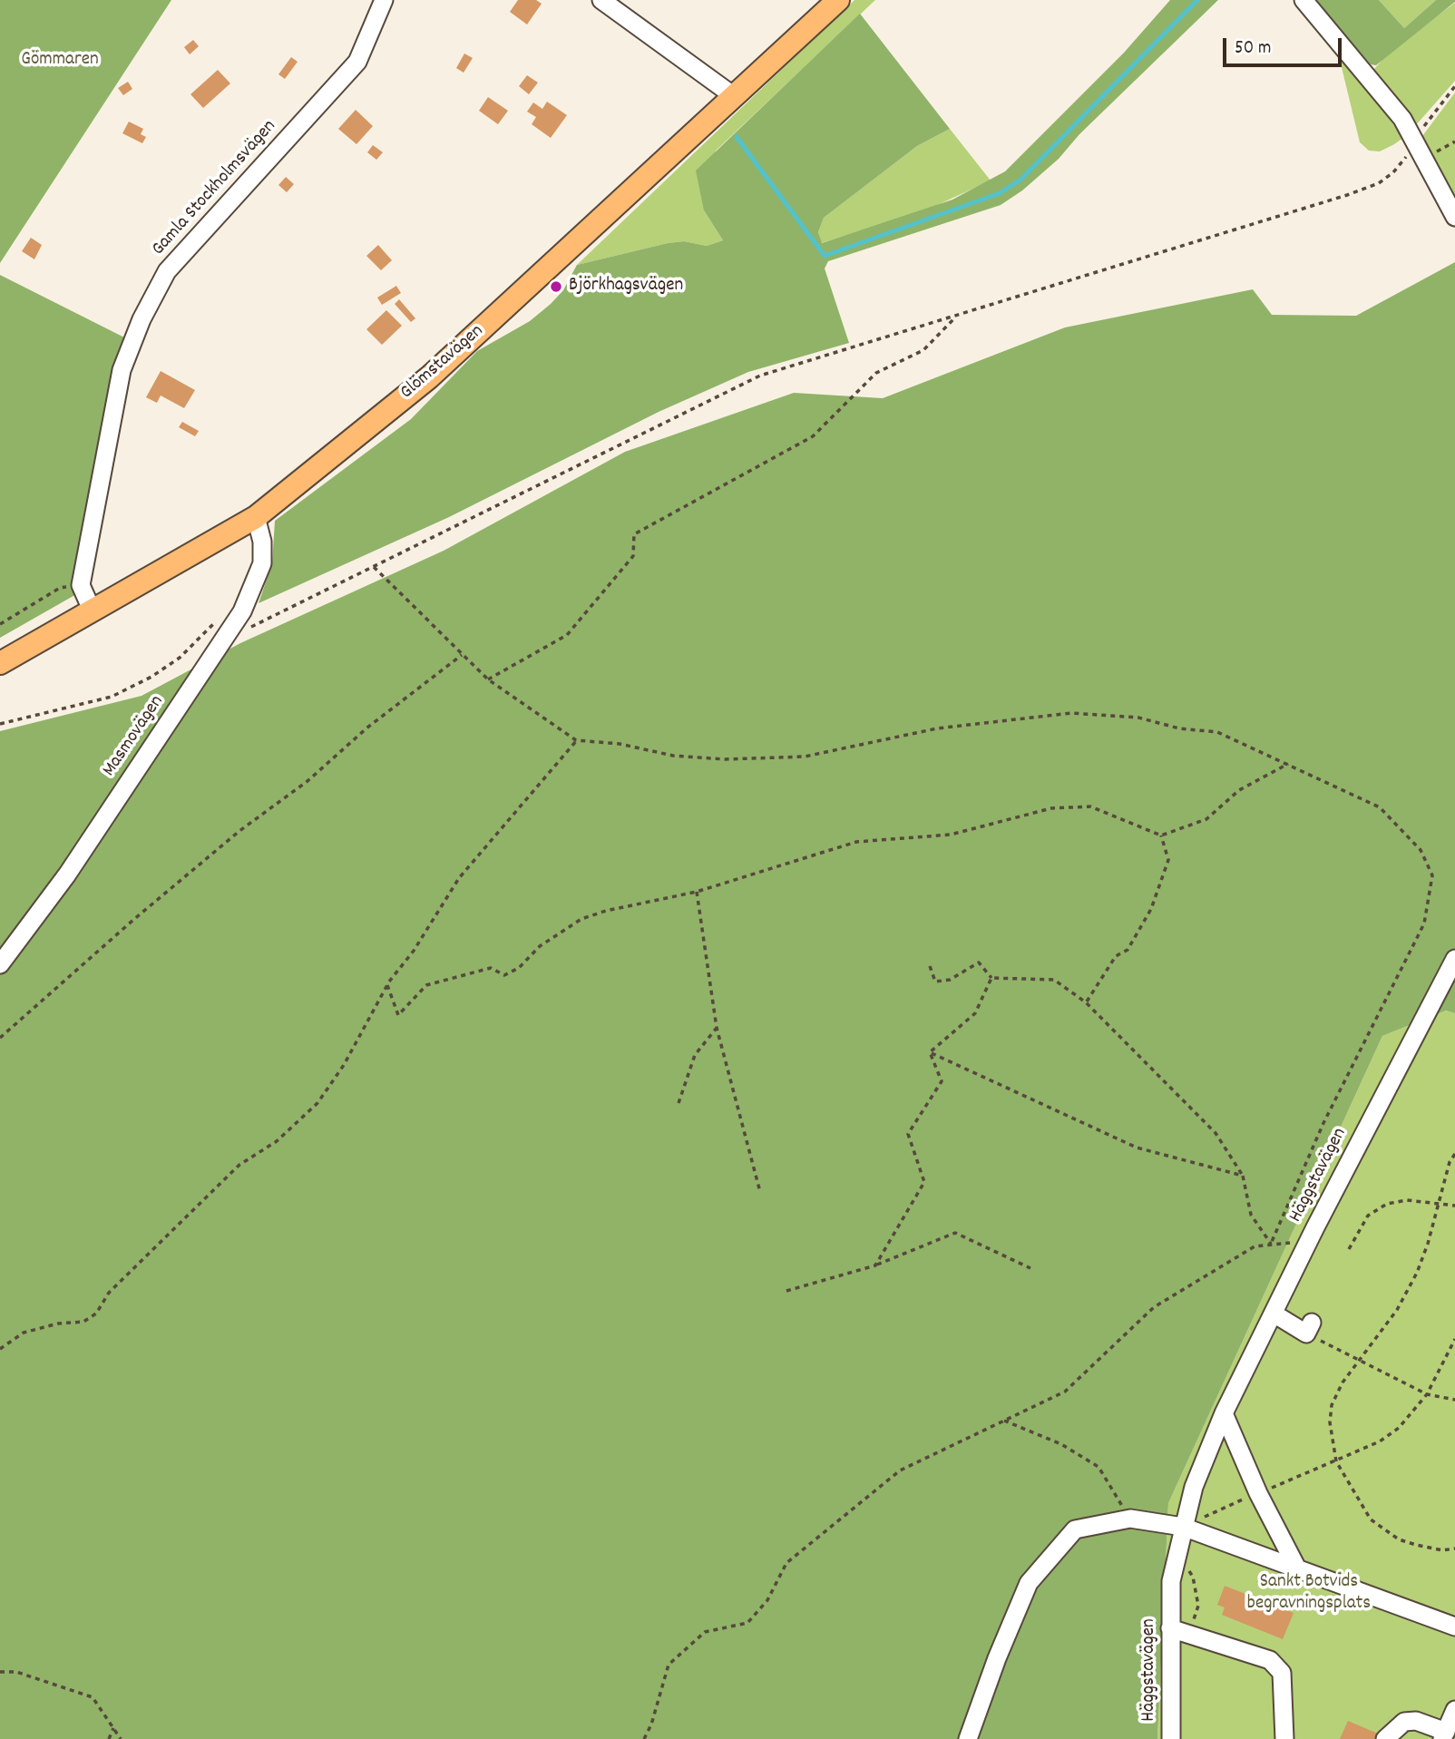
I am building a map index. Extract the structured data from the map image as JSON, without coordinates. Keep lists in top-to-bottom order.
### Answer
{
  "streets": {
    "main road": ["Glömstavägen"],
    "street": ["Gamla Stockholmsvägen", "Masmovägen", "Häggstavägen"]
  },
  "crossings": [
    ["Glömstavägen", "Masmovägen"]
  ],
  "parks": ["Gömmaren", "Sankt Botvids begravningsplats"],
  "places": ["Björkhagsvägen"],
  "scale_bar": "50 m"
}
